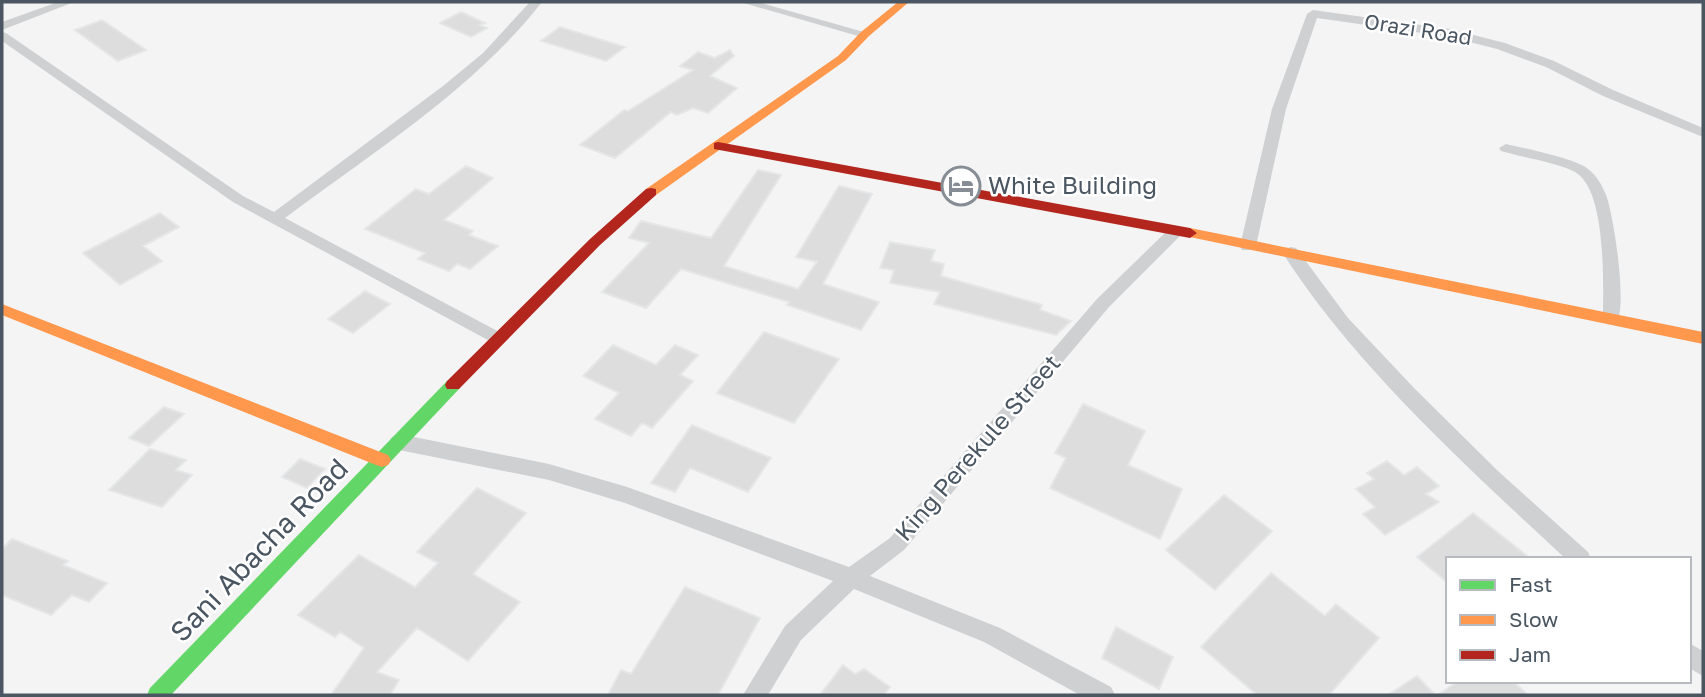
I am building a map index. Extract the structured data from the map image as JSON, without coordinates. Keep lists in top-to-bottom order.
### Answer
{
  "streets": {
    "street": ["Orazi Road", "King Perekule Street", "Sani Abacha Road"]
  },
  "places": {
    "hotel": ["White Building"]
  },
  "legend": ["Fast", "Slow", "Jam"]
}
